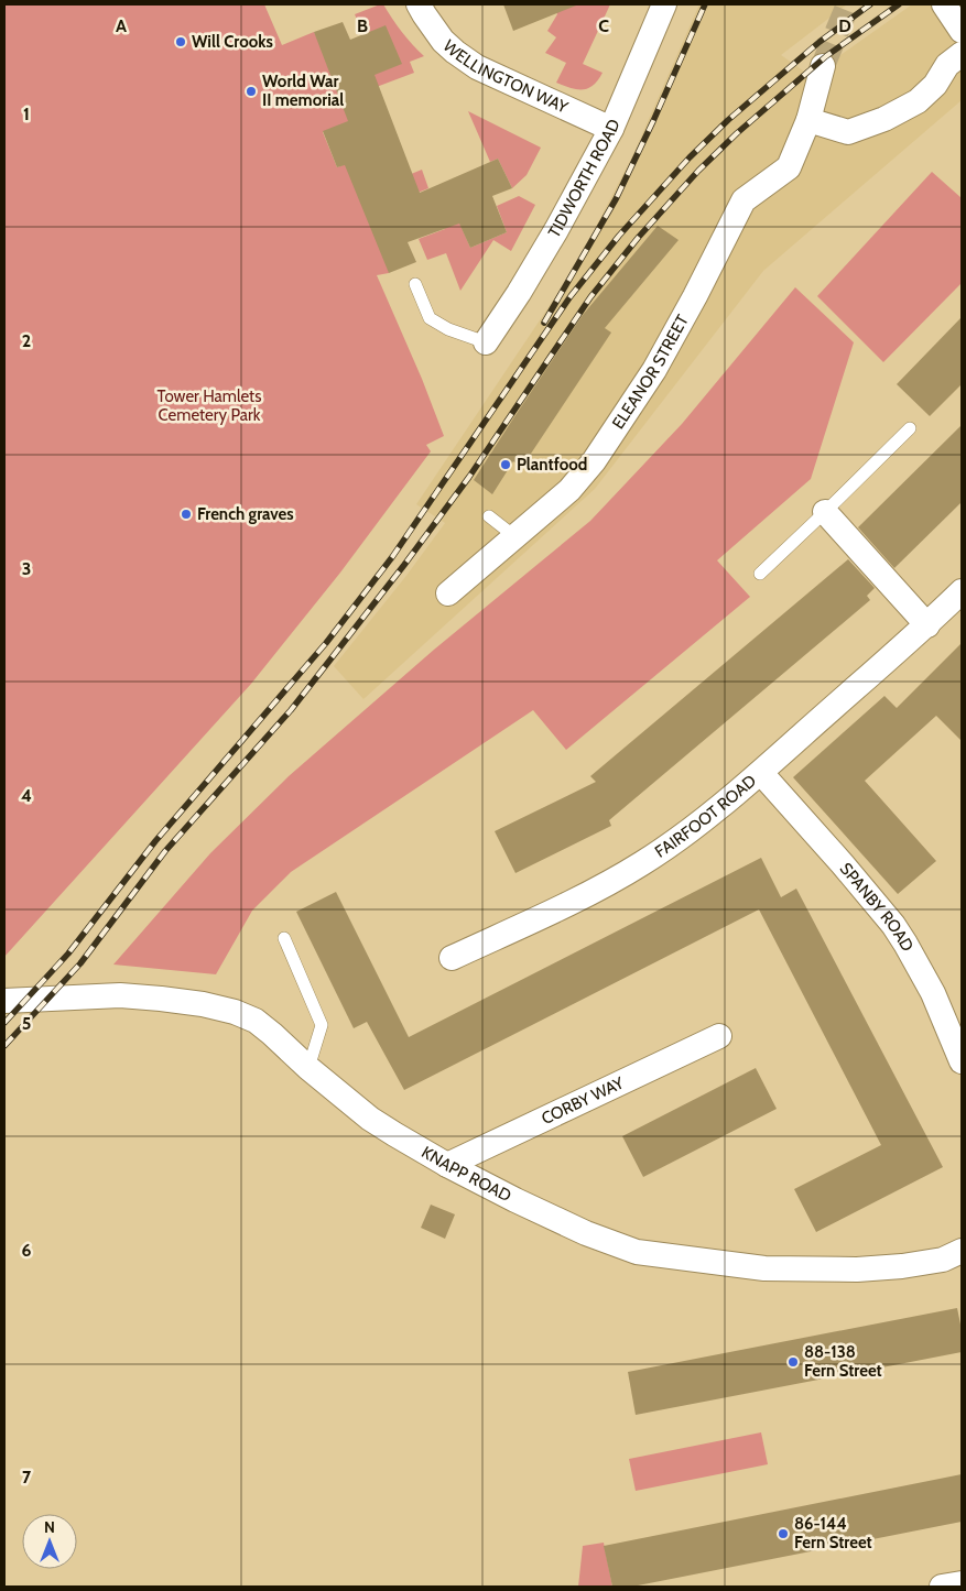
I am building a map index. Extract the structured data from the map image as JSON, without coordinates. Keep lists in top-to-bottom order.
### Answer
{
  "streets": {
    "street": [
      "WELLINGTON WAY",
      "TIDWORTH ROAD",
      "ELEANOR STREET",
      "FAIRFOOT ROAD",
      "SPANBY ROAD",
      "CORBY WAY",
      "KNAPP ROAD"
    ]
  },
  "crossings": [
    ["WELLINGTON WAY", "TIDWORTH ROAD"],
    ["FAIRFOOT ROAD", "SPANBY ROAD"],
    ["CORBY WAY", "KNAPP ROAD"]
  ],
  "parks": ["Tower Hamlets Cemetery Park"],
  "places": [
    "Will Crooks",
    "World War II memorial",
    "Plantfood",
    "French graves",
    "88-138 Fern Street",
    "86-144 Fern Street"
  ],
  "north": "top",
  "grid": {
    "columns": [
      "A",
      "B",
      "C",
      "D"
    ],
    "rows": [
      "1",
      "2",
      "3",
      "4",
      "5",
      "6",
      "7"
    ]
  }
}
